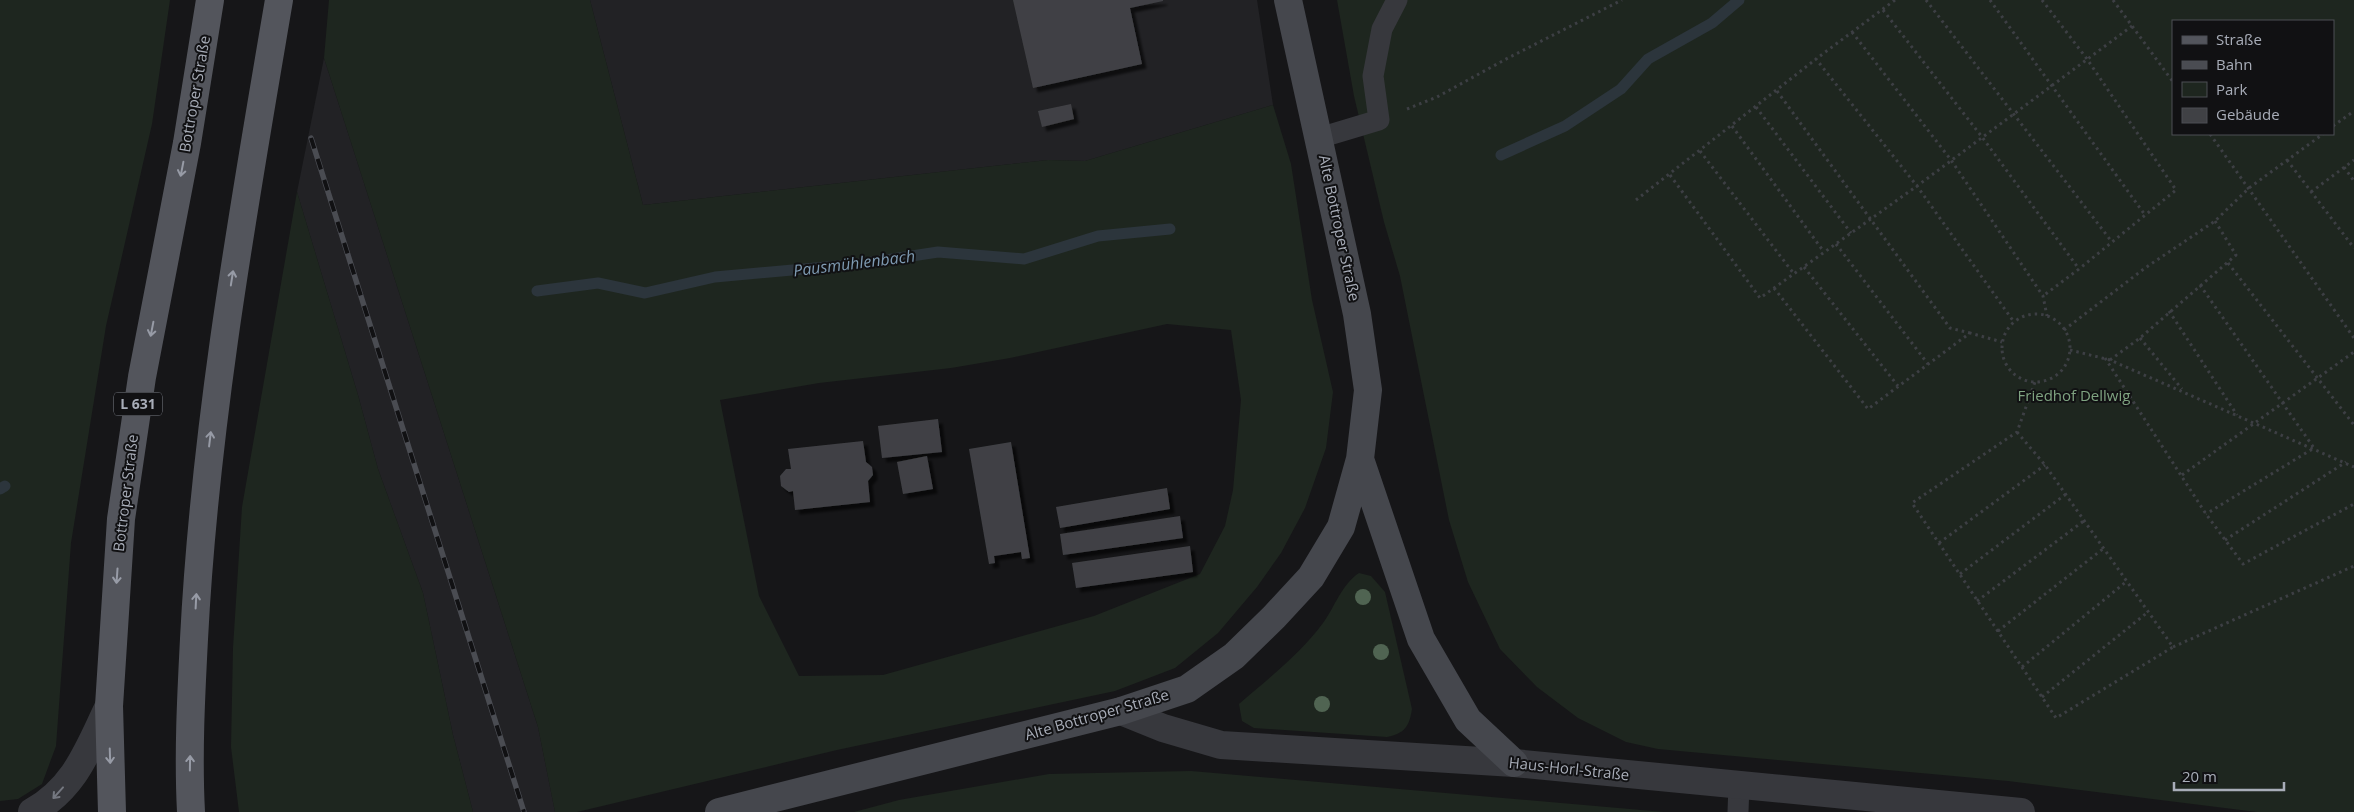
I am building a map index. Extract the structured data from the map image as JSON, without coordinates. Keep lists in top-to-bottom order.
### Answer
{
  "streets": {
    "main road": ["Bottroper Straße", "L 631"],
    "street": ["Alte Bottroper Straße", "Haus-Horl-Straße"]
  },
  "crossings": [
    ["Bottroper Straße", "L 631"],
    ["Alte Bottroper Straße", "Haus-Horl-Straße"]
  ],
  "water": ["Pausmühlenbach"],
  "parks": ["Friedhof Dellwig"],
  "legend": [
    "Straße",
    "Bahn",
    "Park",
    "Gebäude"
  ],
  "scale_bar": "20 m"
}
